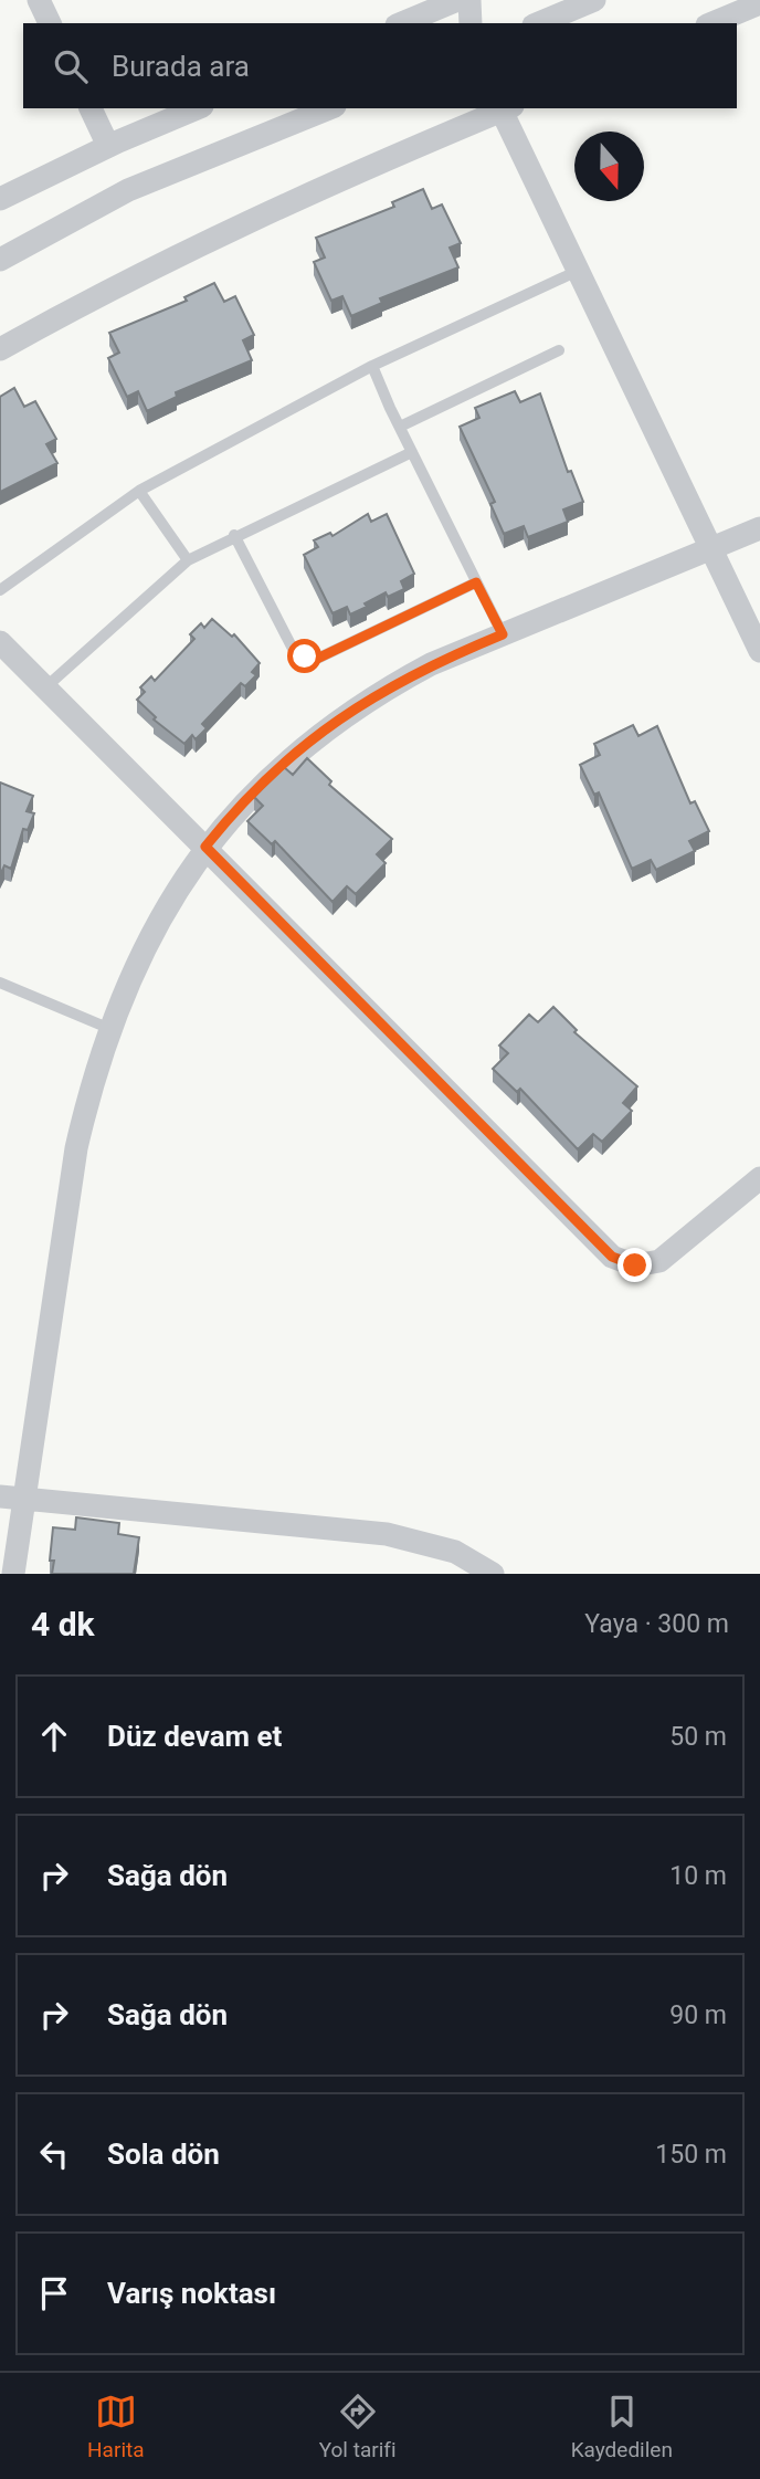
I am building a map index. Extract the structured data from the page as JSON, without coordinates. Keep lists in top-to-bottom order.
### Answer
{
  "north": "bottom",
  "page": {
    "search": "Burada ara",
    "heading": ["4 dk", "Yaya · 300 m"],
    "list": [
      ["Düz devam et", "50 m"],
      ["Sağa dön", "10 m"],
      ["Sağa dön", "90 m"],
      ["Sola dön", "150 m"],
      "Varış noktası"
    ],
    "nav": ["Harita", "Yol tarifi", "Kaydedilen"]
  }
}
